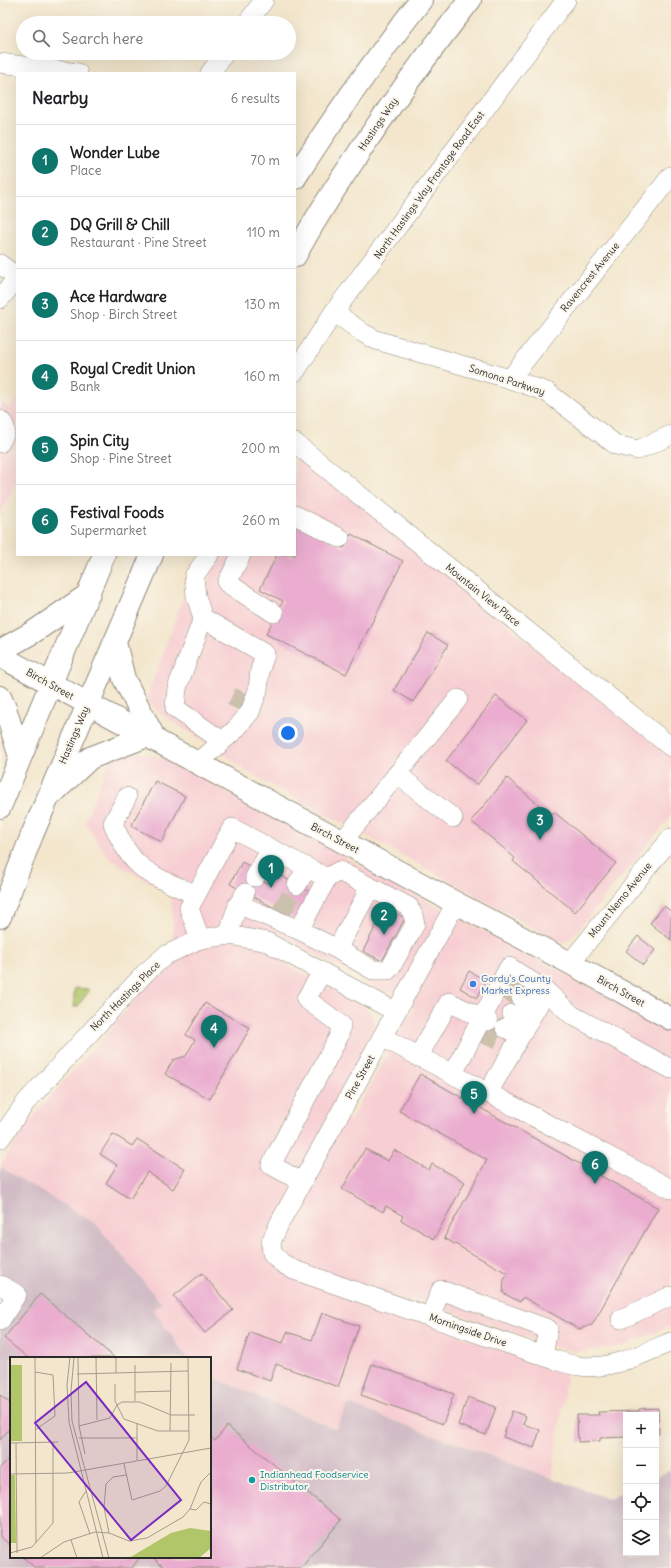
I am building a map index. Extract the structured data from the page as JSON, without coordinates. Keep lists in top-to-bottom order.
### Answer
{
  "streets": {
    "main road": ["Hastings Way", "Birch Street"],
    "street": [
      "North Hastings Way Frontage Road East",
      "Ravencrest Avenue",
      "Somona Parkway",
      "Mountain View Place",
      "Mount Nemo Avenue",
      "North Hastings Place",
      "Pine Street",
      "Morningside Drive"
    ]
  },
  "crossings": [
    ["Hastings Way", "Birch Street"],
    ["North Hastings Way Frontage Road East", "Somona Parkway"],
    ["Ravencrest Avenue", "Somona Parkway"],
    ["Birch Street", "Mount Nemo Avenue"],
    ["Birch Street", "Pine Street"],
    ["North Hastings Place", "Pine Street"],
    ["Pine Street", "Morningside Drive"]
  ],
  "places": ["Gordy's County Market Express", "Indianhead Foodservice Distributor"],
  "page": {
    "search": "Search here",
    "heading": ["Nearby", "6 results"],
    "list": [
      {
        "mark": "1",
        "name": "Wonder Lube",
        "note": "Place",
        "value": "70 m"
      },
      {
        "mark": "2",
        "name": "DQ Grill & Chill",
        "note": "Restaurant · Pine Street",
        "value": "110 m"
      },
      {
        "mark": "3",
        "name": "Ace Hardware",
        "note": "Shop · Birch Street",
        "value": "130 m"
      },
      {
        "mark": "4",
        "name": "Royal Credit Union",
        "note": "Bank",
        "value": "160 m"
      },
      {
        "mark": "5",
        "name": "Spin City",
        "note": "Shop · Pine Street",
        "value": "200 m"
      },
      {
        "mark": "6",
        "name": "Festival Foods",
        "note": "Supermarket",
        "value": "260 m"
      }
    ],
    "pins": [
      "3",
      "1",
      "2",
      "4",
      "5",
      "6"
    ],
    "map_buttons": ["+", "−"]
  }
}
